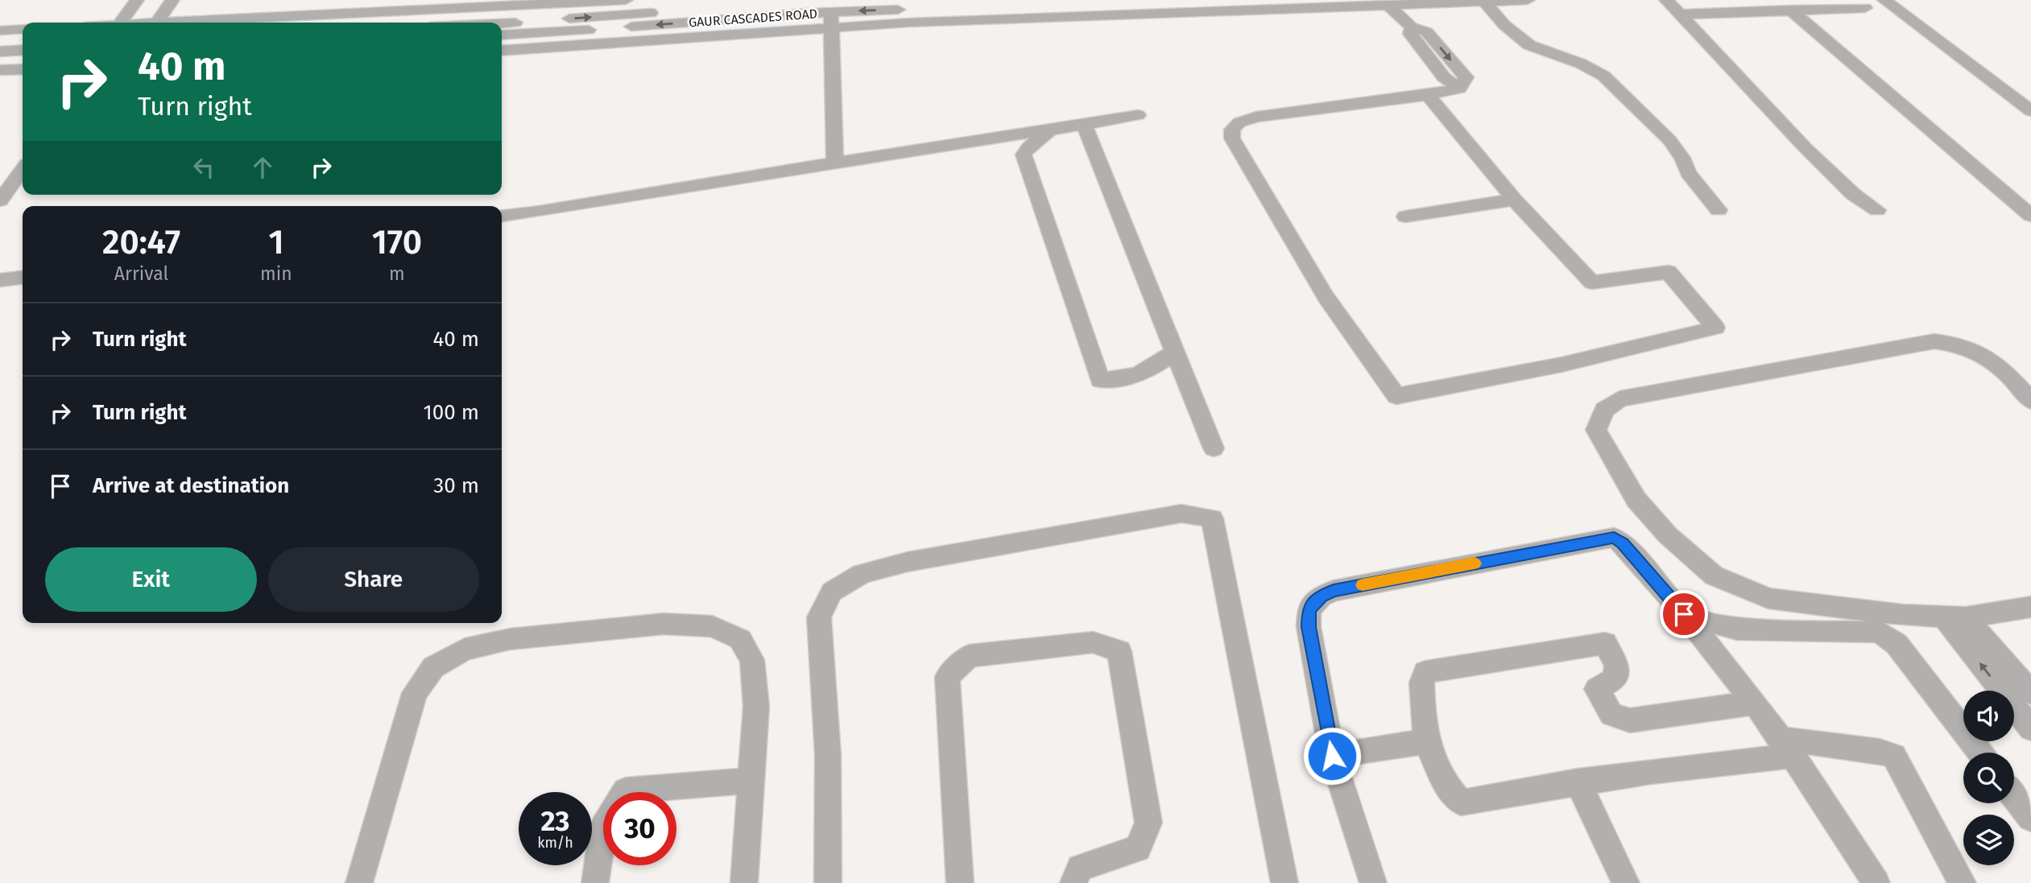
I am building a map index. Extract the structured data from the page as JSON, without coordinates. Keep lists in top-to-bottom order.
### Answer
{
  "streets": {
    "street": ["GAUR CASCADES ROAD"]
  },
  "page": {
    "turn": ["40 m", "Turn right"],
    "eta": [
      "20:47",
      "Arrival",
      "1",
      "min",
      "170",
      "m"
    ],
    "list": [
      {
        "name": "Turn right",
        "value": "40 m"
      },
      {
        "name": "Turn right",
        "value": "100 m"
      },
      {
        "name": "Arrive at destination",
        "value": "30 m"
      }
    ],
    "buttons": ["Exit", "Share"],
    "speed": "23 km/h",
    "limit": "30"
  }
}
